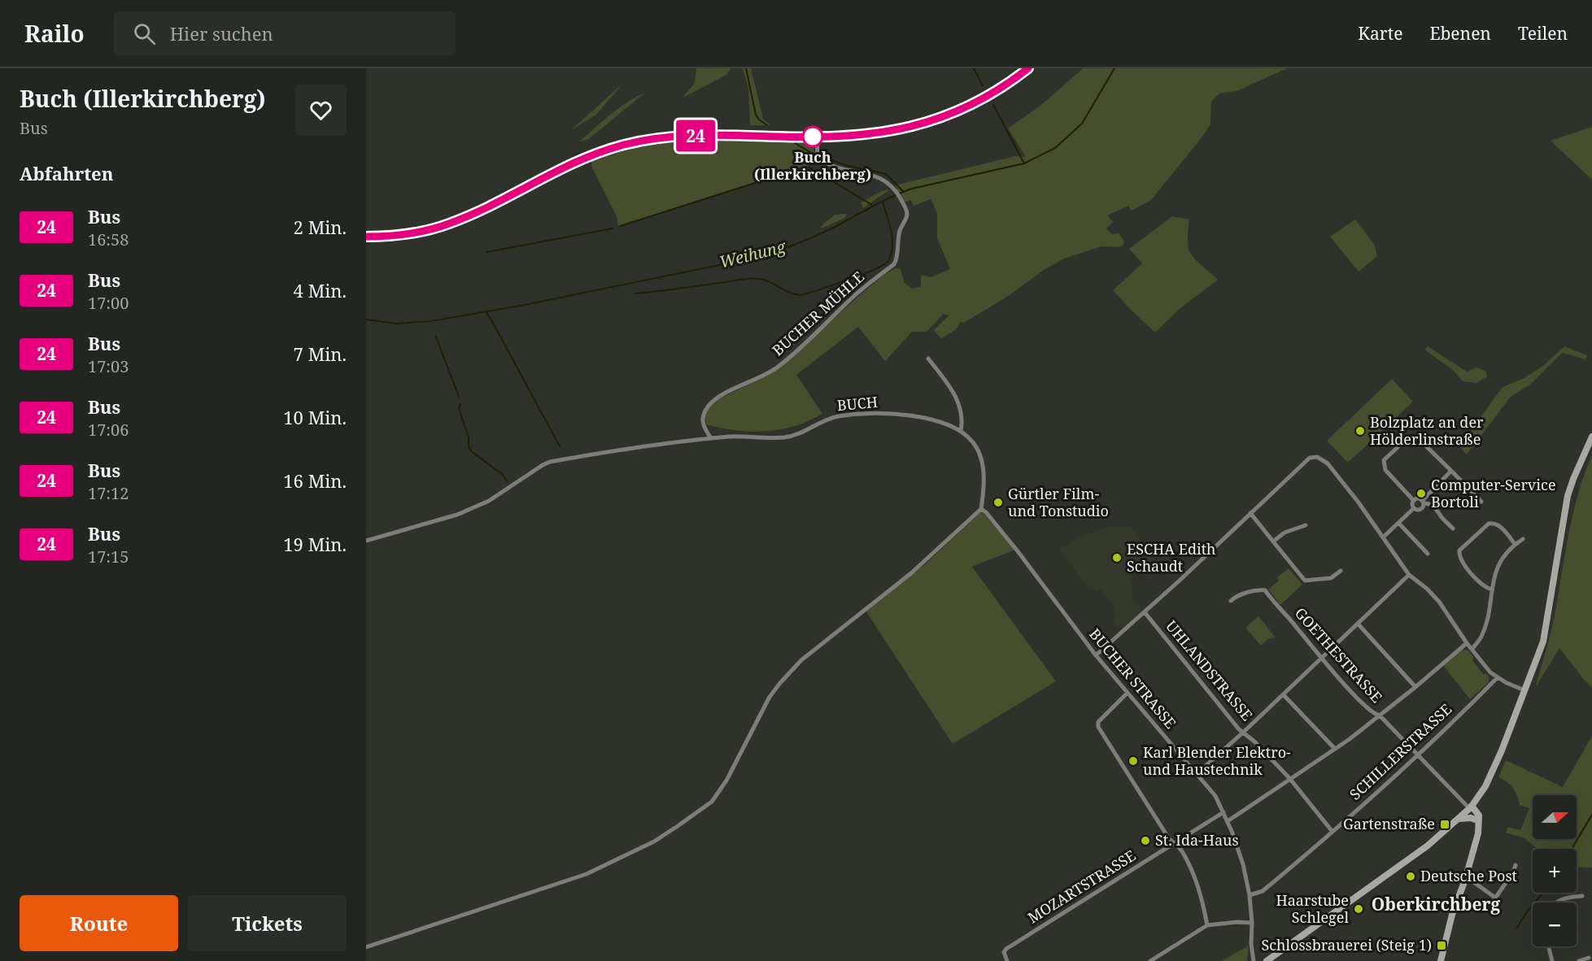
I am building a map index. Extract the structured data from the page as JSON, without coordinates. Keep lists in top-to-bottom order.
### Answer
{
  "streets": {
    "street": [
      "BUCHER MÜHLE",
      "BUCH",
      "GOETHESTRASSE",
      "UHLANDSTRASSE",
      "BUCHER STRASSE",
      "SCHILLERSTRASSE",
      "MOZARTSTRASSE"
    ]
  },
  "crossings": [
    ["BUCHER MÜHLE", "BUCH"],
    ["GOETHESTRASSE", "SCHILLERSTRASSE"],
    ["UHLANDSTRASSE", "SCHILLERSTRASSE"],
    ["BUCHER STRASSE", "SCHILLERSTRASSE"],
    ["BUCHER STRASSE", "MOZARTSTRASSE"]
  ],
  "districts": ["Oberkirchberg"],
  "water": ["Weihung"],
  "places": {
    "other": [
      "Buch (Illerkirchberg)",
      "Bolzplatz an der Hölderlinstraße",
      "Computer-Service Bortoli",
      "Gürtler Film- und Tonstudio",
      "ESCHA Edith Schaudt",
      "Karl Blender Elektro- und Haustechnik",
      "St. Ida-Haus",
      "Deutsche Post",
      "Haarstube Schlegel"
    ],
    "transit": ["Gartenstraße", "Schlossbrauerei (Steig 1)"]
  },
  "lines": ["bus line 24"],
  "north": "right",
  "page": {
    "header": "Railo",
    "search": "Hier suchen",
    "nav": ["Karte", "Ebenen", "Teilen"],
    "heading": [
      ["Buch (Illerkirchberg)", "Bus"],
      "Abfahrten"
    ],
    "on_map": "24",
    "list": [
      {
        "mark": "24",
        "name": "Bus",
        "note": "16:58",
        "value": "2 Min."
      },
      {
        "mark": "24",
        "name": "Bus",
        "note": "17:00",
        "value": "4 Min."
      },
      {
        "mark": "24",
        "name": "Bus",
        "note": "17:03",
        "value": "7 Min."
      },
      {
        "mark": "24",
        "name": "Bus",
        "note": "17:06",
        "value": "10 Min."
      },
      {
        "mark": "24",
        "name": "Bus",
        "note": "17:12",
        "value": "16 Min."
      },
      {
        "mark": "24",
        "name": "Bus",
        "note": "17:15",
        "value": "19 Min."
      }
    ],
    "map_buttons": ["+", "−"],
    "buttons": ["Route", "Tickets"]
  }
}
